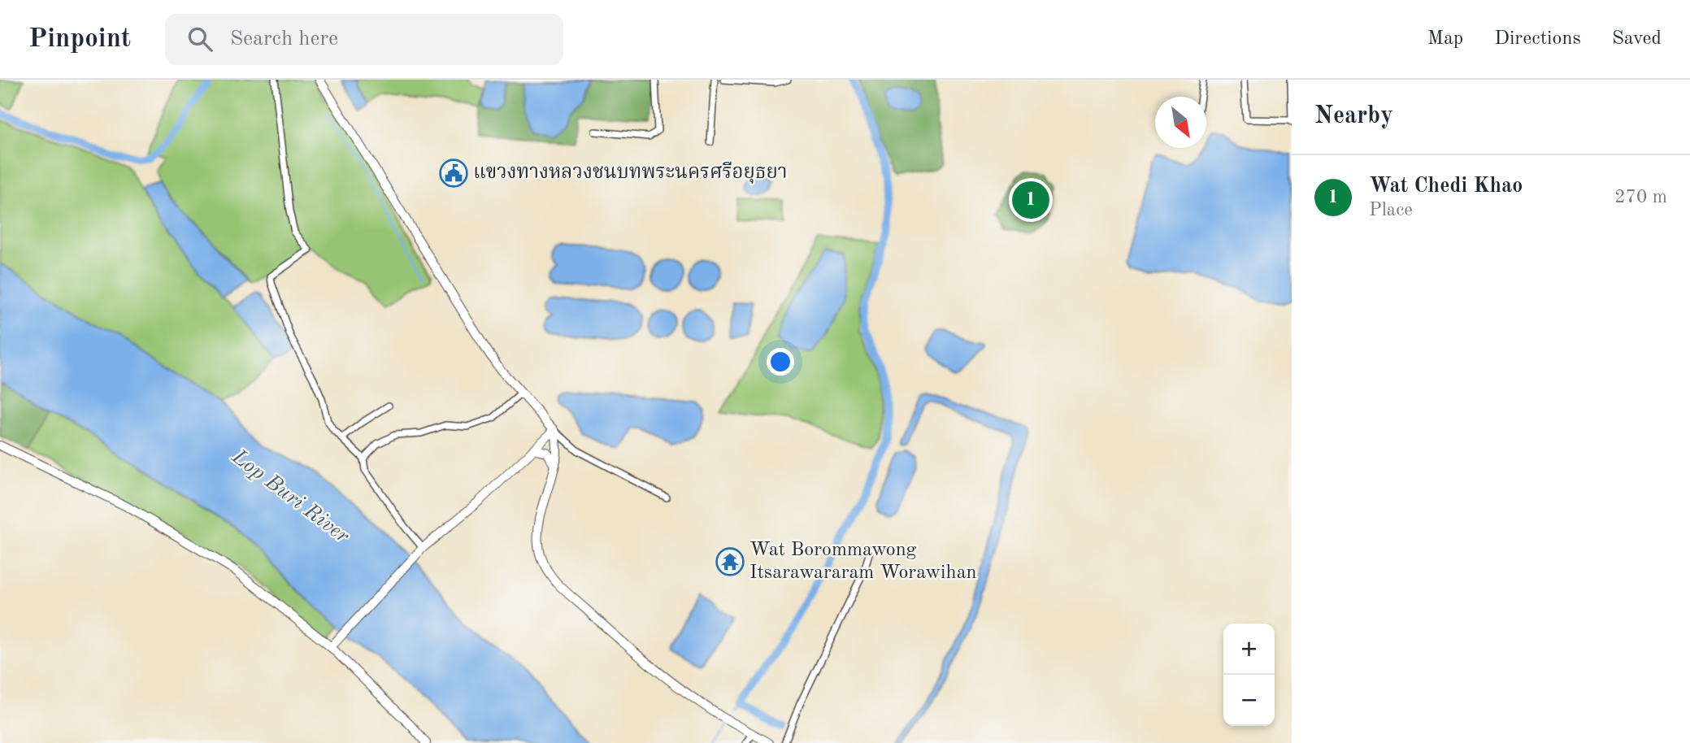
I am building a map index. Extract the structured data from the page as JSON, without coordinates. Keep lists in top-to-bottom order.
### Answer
{
  "water": ["Lop Buri River"],
  "places": {
    "public building": ["แขวงทางหลวงชนบทพระนครศรีอยุธยา"],
    "temple": ["Wat Borommawong Itsarawararam Worawihan"]
  },
  "north": "bottom right",
  "page": {
    "header": "Pinpoint",
    "search": "Search here",
    "nav": ["Map", "Directions", "Saved"],
    "heading": "Nearby",
    "list": [
      {
        "mark": "1",
        "name": "Wat Chedi Khao",
        "note": "Place",
        "value": "270 m"
      }
    ],
    "pins": "1",
    "map_buttons": ["+", "−"]
  }
}
